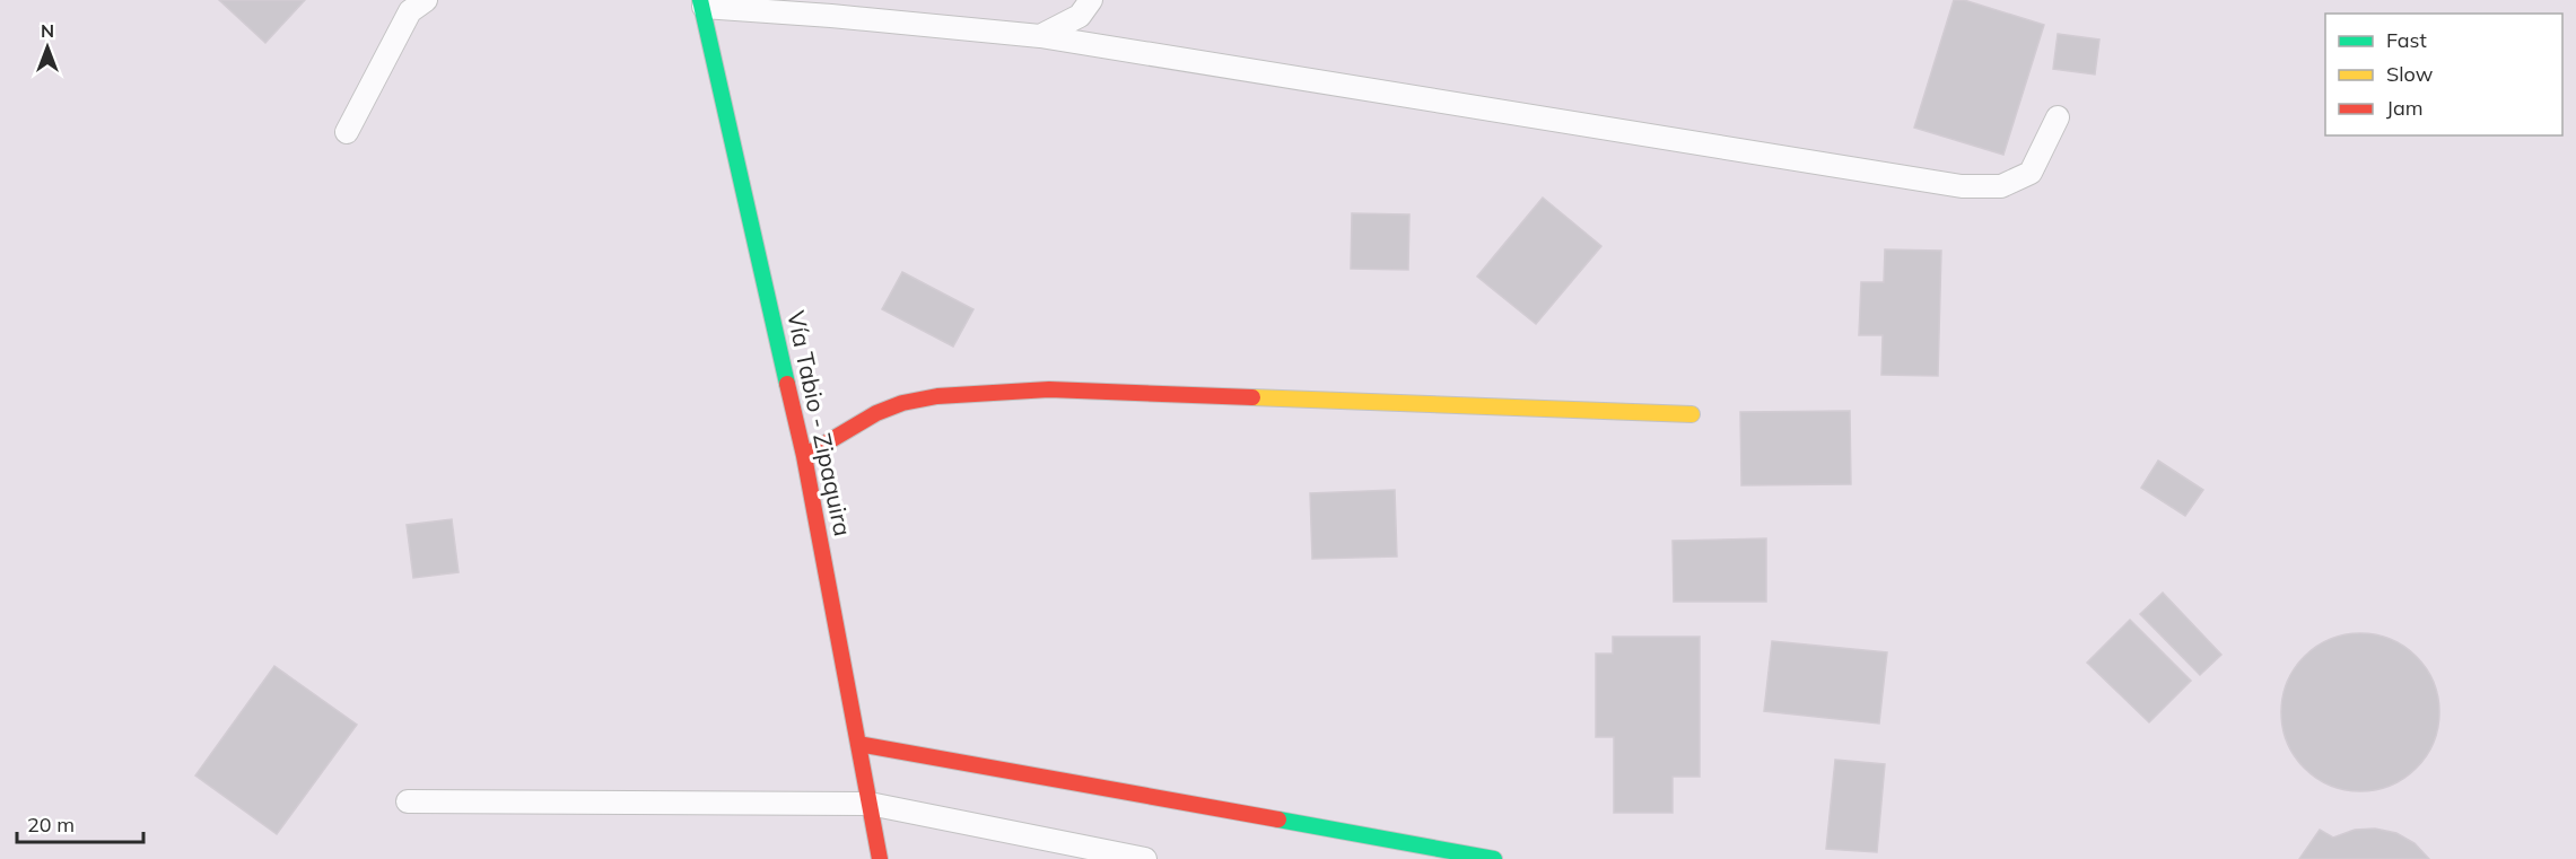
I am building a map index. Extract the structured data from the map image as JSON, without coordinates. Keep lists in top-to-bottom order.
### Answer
{
  "streets": {
    "street": ["Vía Tabio - Zipaquira"]
  },
  "legend": ["Fast", "Slow", "Jam"],
  "scale_bar": "20 m",
  "north": "top"
}
